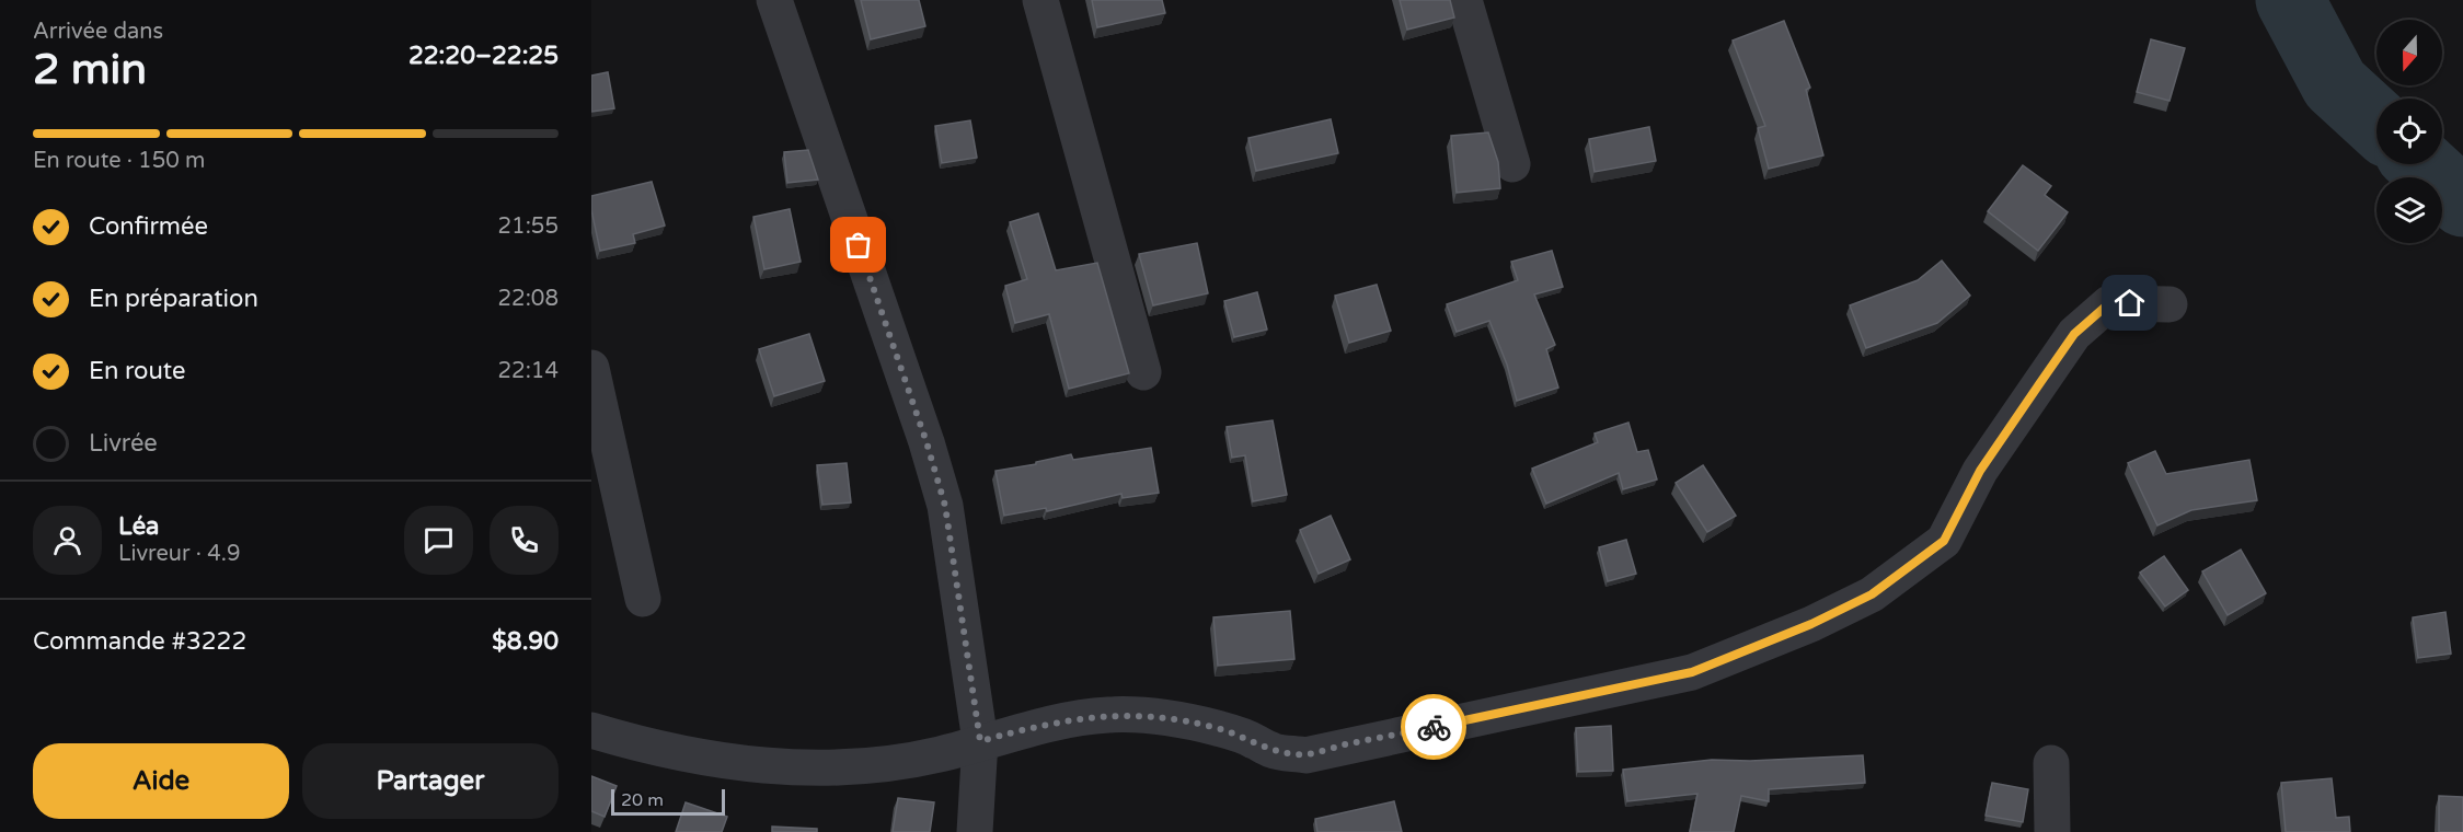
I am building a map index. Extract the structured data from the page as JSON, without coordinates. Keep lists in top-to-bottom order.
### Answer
{
  "scale_bar": "20 m",
  "north": "bottom",
  "page": {
    "heading": ["2 min", "Arrivée dans", "22:20–22:25"],
    "panel": [
      "Léa",
      "Livreur · 4.9",
      "Commande #3222",
      "$8.90"
    ],
    "bar": "En route · 150 m",
    "list": [
      ["Confirmée", "21:55"],
      ["En préparation", "22:08"],
      ["En route", "22:14"],
      "Livrée"
    ],
    "buttons": ["Aide", "Partager"],
    "scale": "20 m"
  }
}
